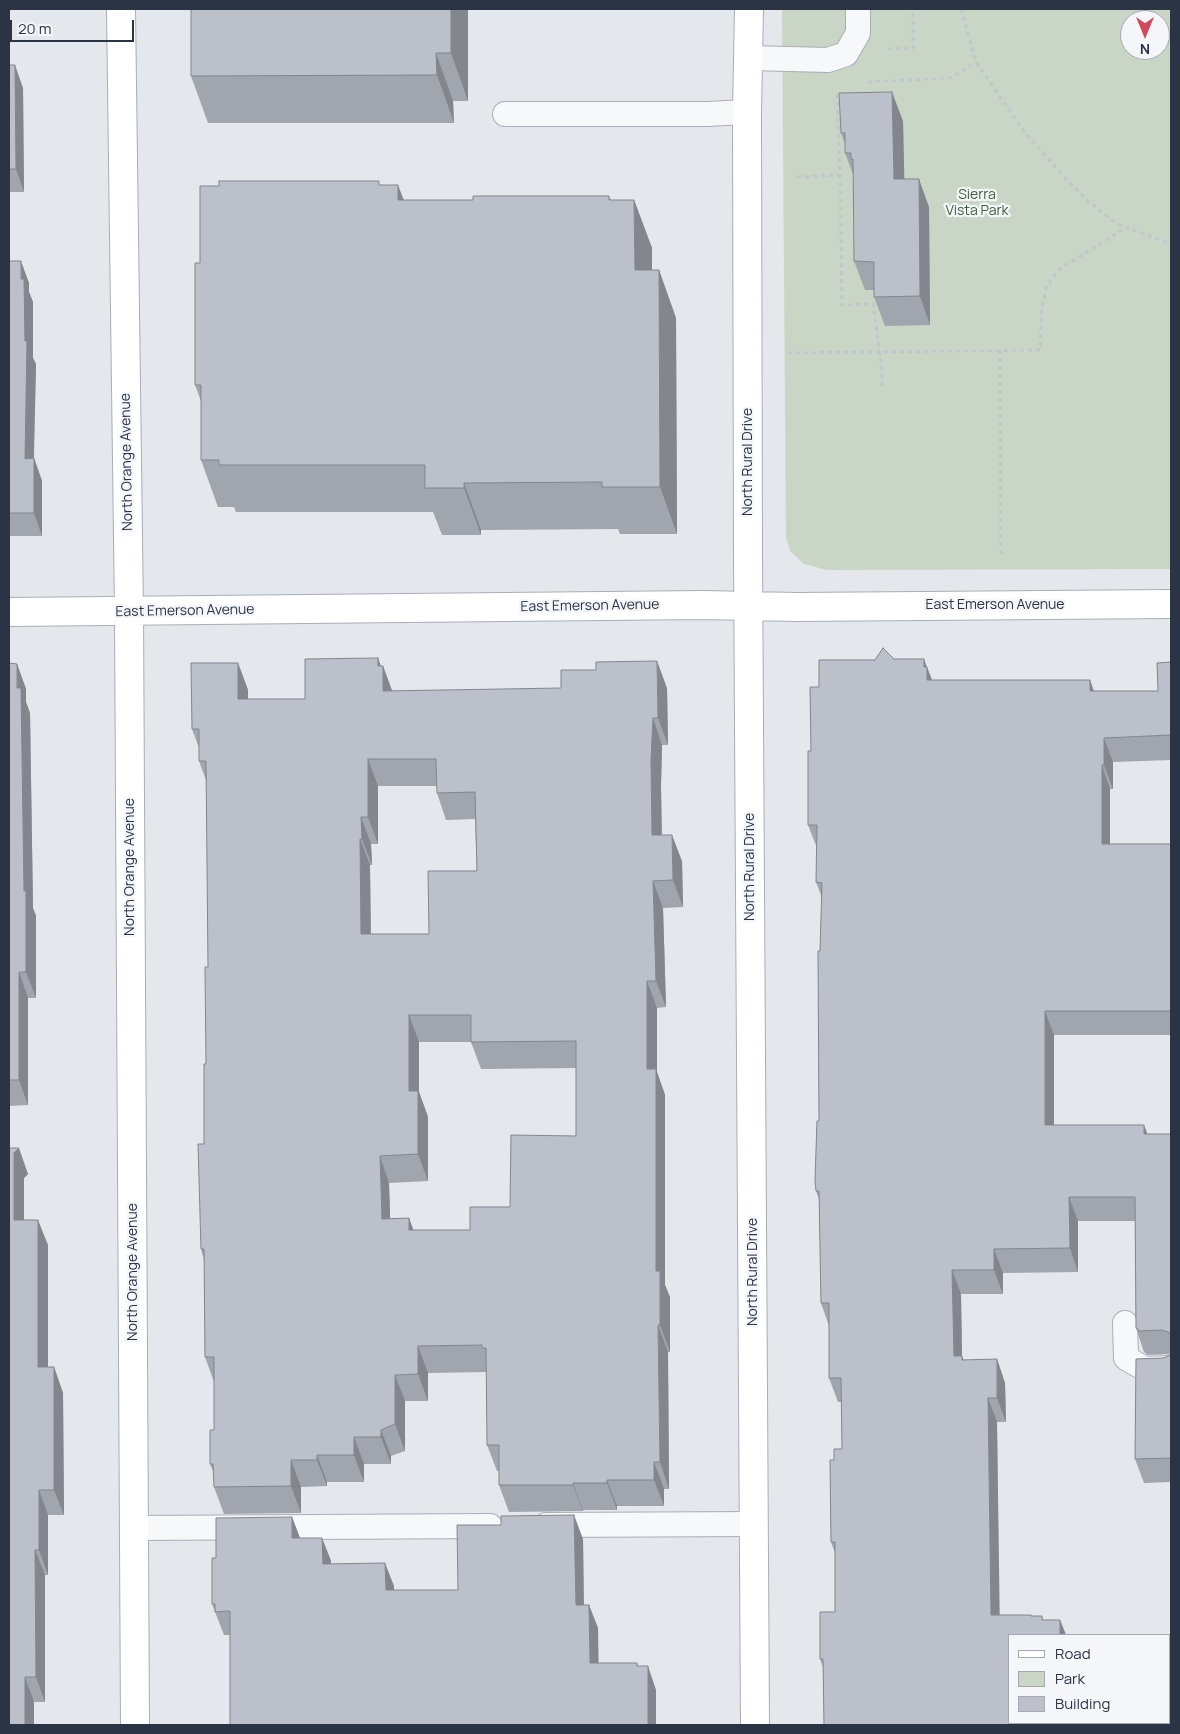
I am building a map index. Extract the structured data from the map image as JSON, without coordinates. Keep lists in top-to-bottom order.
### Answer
{
  "streets": {
    "street": ["North Orange Avenue", "North Rural Drive", "East Emerson Avenue"]
  },
  "crossings": [
    ["North Orange Avenue", "East Emerson Avenue"],
    ["North Rural Drive", "East Emerson Avenue"]
  ],
  "parks": ["Sierra Vista Park"],
  "legend": ["Road", "Park", "Building"],
  "scale_bar": "20 m",
  "north": "bottom"
}
